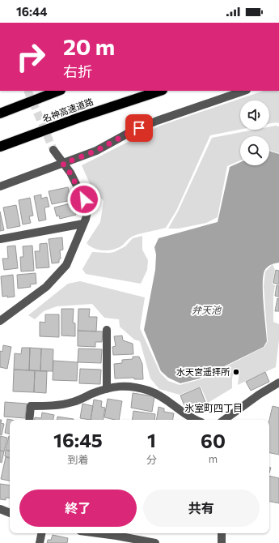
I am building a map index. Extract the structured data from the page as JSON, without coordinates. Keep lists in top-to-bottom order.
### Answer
{
  "streets": {
    "highway": ["名神高速道路"]
  },
  "districts": ["氷室町四丁目"],
  "water": ["弁天池"],
  "places": ["水天宮遥拝所"],
  "page": {
    "status": "16:44",
    "turn": ["20 m", "右折"],
    "eta": [
      "16:45",
      "到着",
      "1",
      "分",
      "60",
      "m"
    ],
    "buttons": ["終了", "共有"]
  }
}
